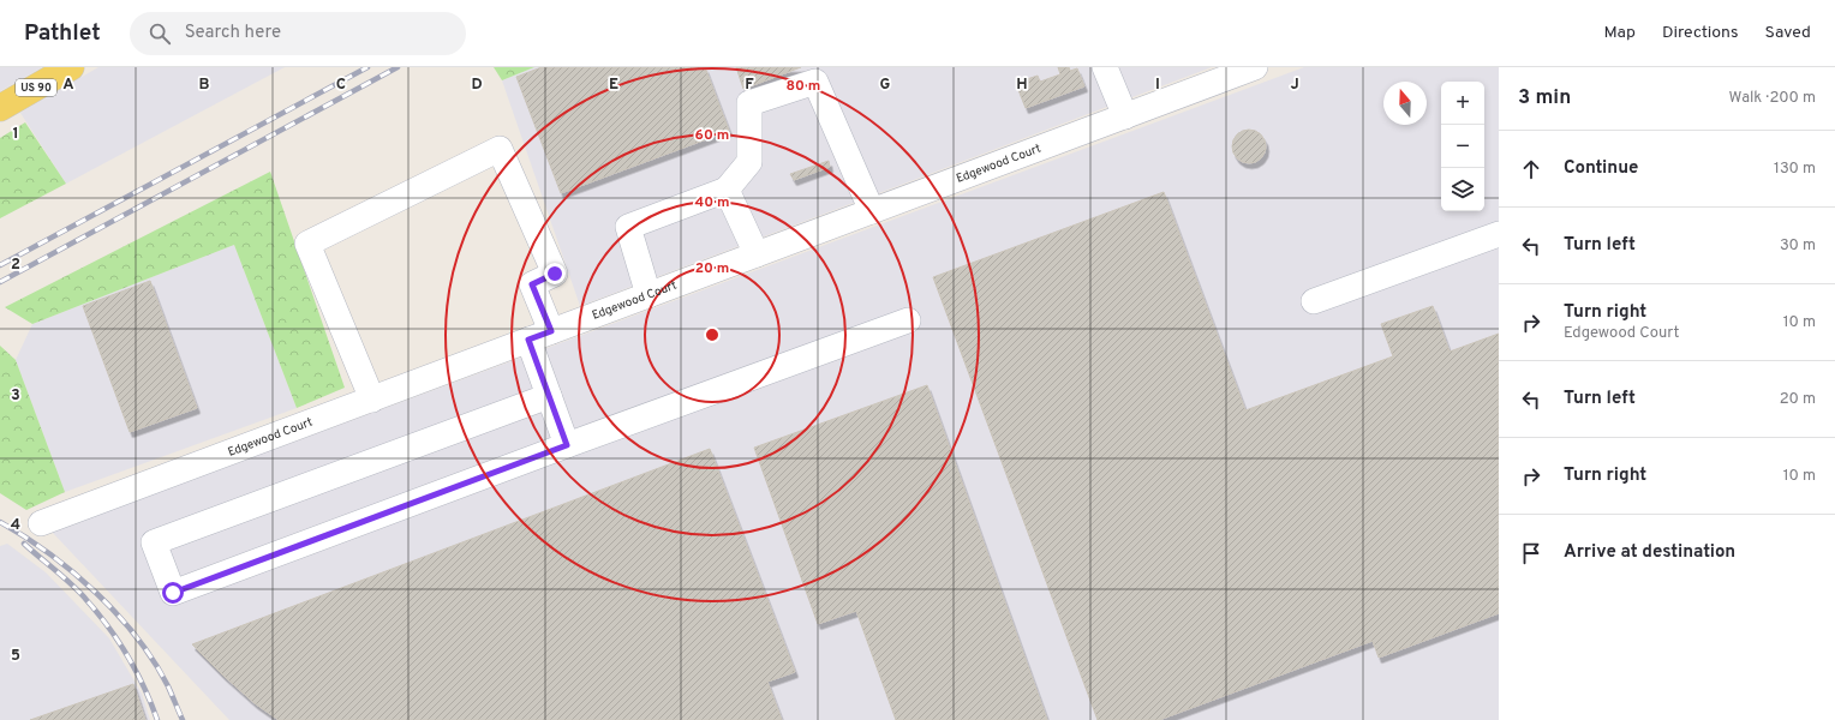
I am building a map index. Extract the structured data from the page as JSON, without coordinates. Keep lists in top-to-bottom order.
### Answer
{
  "streets": {
    "main road": ["US 90"],
    "street": ["Edgewood Court"]
  },
  "north": "top",
  "page": {
    "header": "Pathlet",
    "search": "Search here",
    "nav": ["Map", "Directions", "Saved"],
    "heading": ["3 min", "Walk · 200 m"],
    "map_buttons": ["+", "−"],
    "list": [
      ["Continue", "130 m"],
      ["Turn left", "30 m"],
      ["Turn right", "Edgewood Court", "10 m"],
      ["Turn left", "20 m"],
      ["Turn right", "10 m"],
      "Arrive at destination"
    ]
  },
  "grid": {
    "columns": [
      "A",
      "B",
      "C",
      "D",
      "E",
      "F",
      "G",
      "H",
      "I",
      "J"
    ],
    "rows": [
      "1",
      "2",
      "3",
      "4",
      "5"
    ]
  },
  "rings": [
    "80 m",
    "60 m",
    "40 m",
    "20 m"
  ]
}
